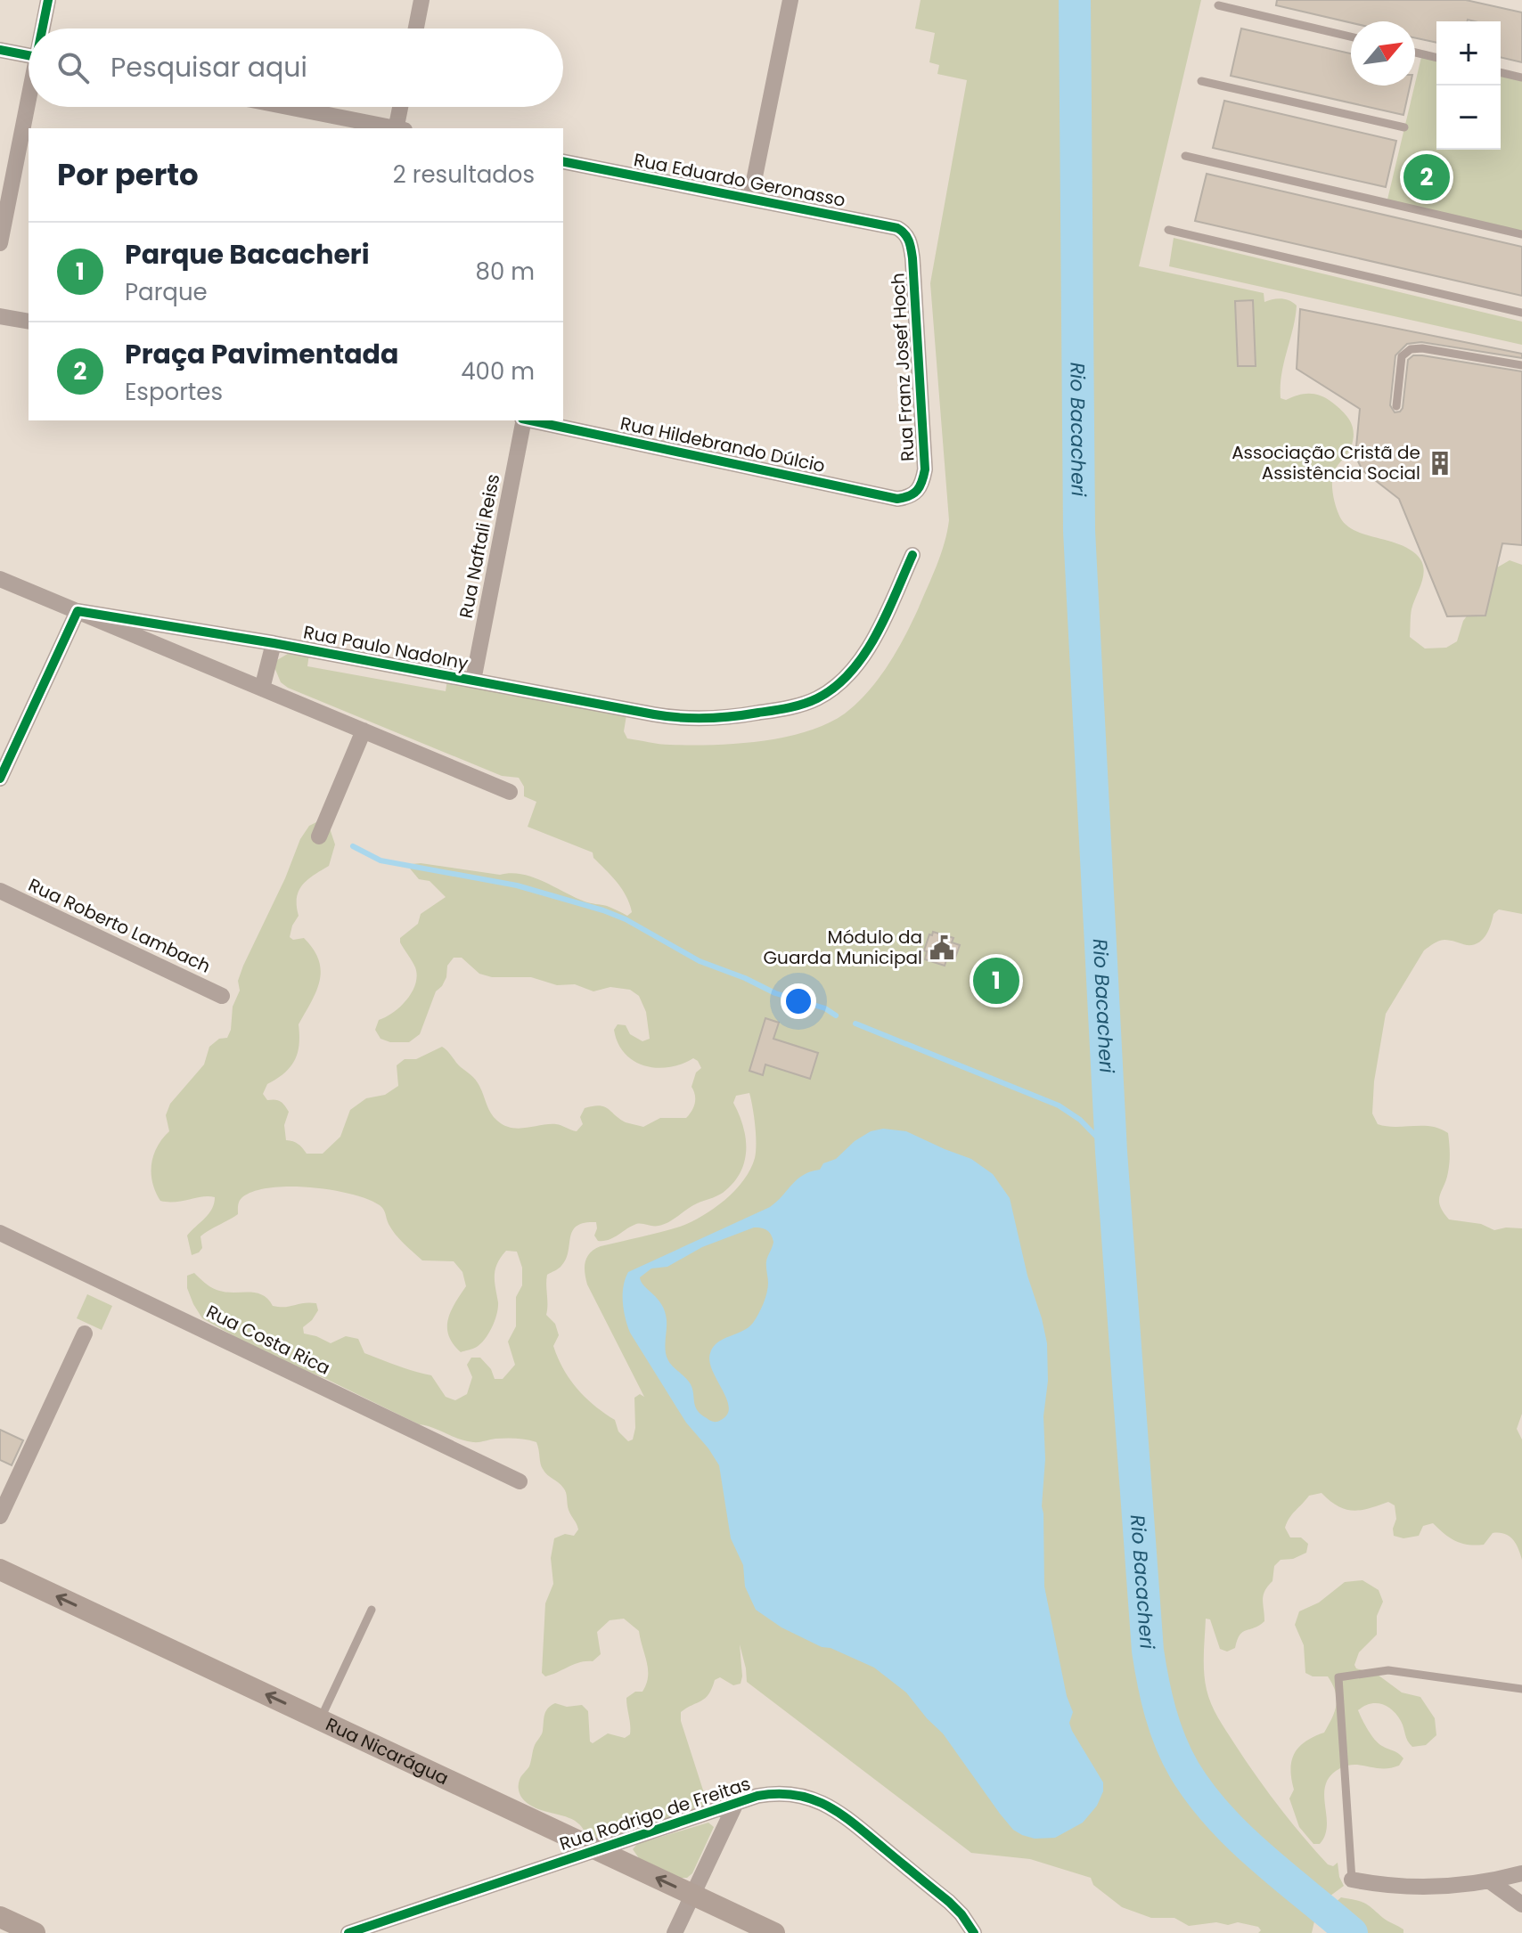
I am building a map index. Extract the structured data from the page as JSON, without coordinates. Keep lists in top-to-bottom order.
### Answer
{
  "streets": {
    "main road": ["Rua Nicarágua"],
    "street": [
      "Rua Eduardo Geronasso",
      "Rua Franz Josef Hoch",
      "Rua Hildebrando Dúlcio",
      "Rua Naftali Reiss",
      "Rua Paulo Nadolny",
      "Rua Roberto Lambach",
      "Rua Costa Rica",
      "Rua Rodrigo de Freitas"
    ]
  },
  "crossings": [
    ["Rua Eduardo Geronasso", "Rua Franz Josef Hoch"],
    ["Rua Franz Josef Hoch", "Rua Hildebrando Dúlcio"],
    ["Rua Naftali Reiss", "Rua Paulo Nadolny"],
    ["Rua Nicarágua", "Rua Rodrigo de Freitas"]
  ],
  "one_way": ["Rua Nicarágua"],
  "water": ["Rio Bacacheri"],
  "places": {
    "building": ["Associação Cristã de Assistência Social"],
    "public building": ["Módulo da Guarda Municipal"]
  },
  "north": "top right",
  "page": {
    "map_buttons": ["+", "−"],
    "search": "Pesquisar aqui",
    "heading": ["Por perto", "2 resultados"],
    "pins": ["2", "1"],
    "list": [
      {
        "mark": "1",
        "name": "Parque Bacacheri",
        "note": "Parque",
        "value": "80 m"
      },
      {
        "mark": "2",
        "name": "Praça Pavimentada",
        "note": "Esportes",
        "value": "400 m"
      }
    ]
  }
}
